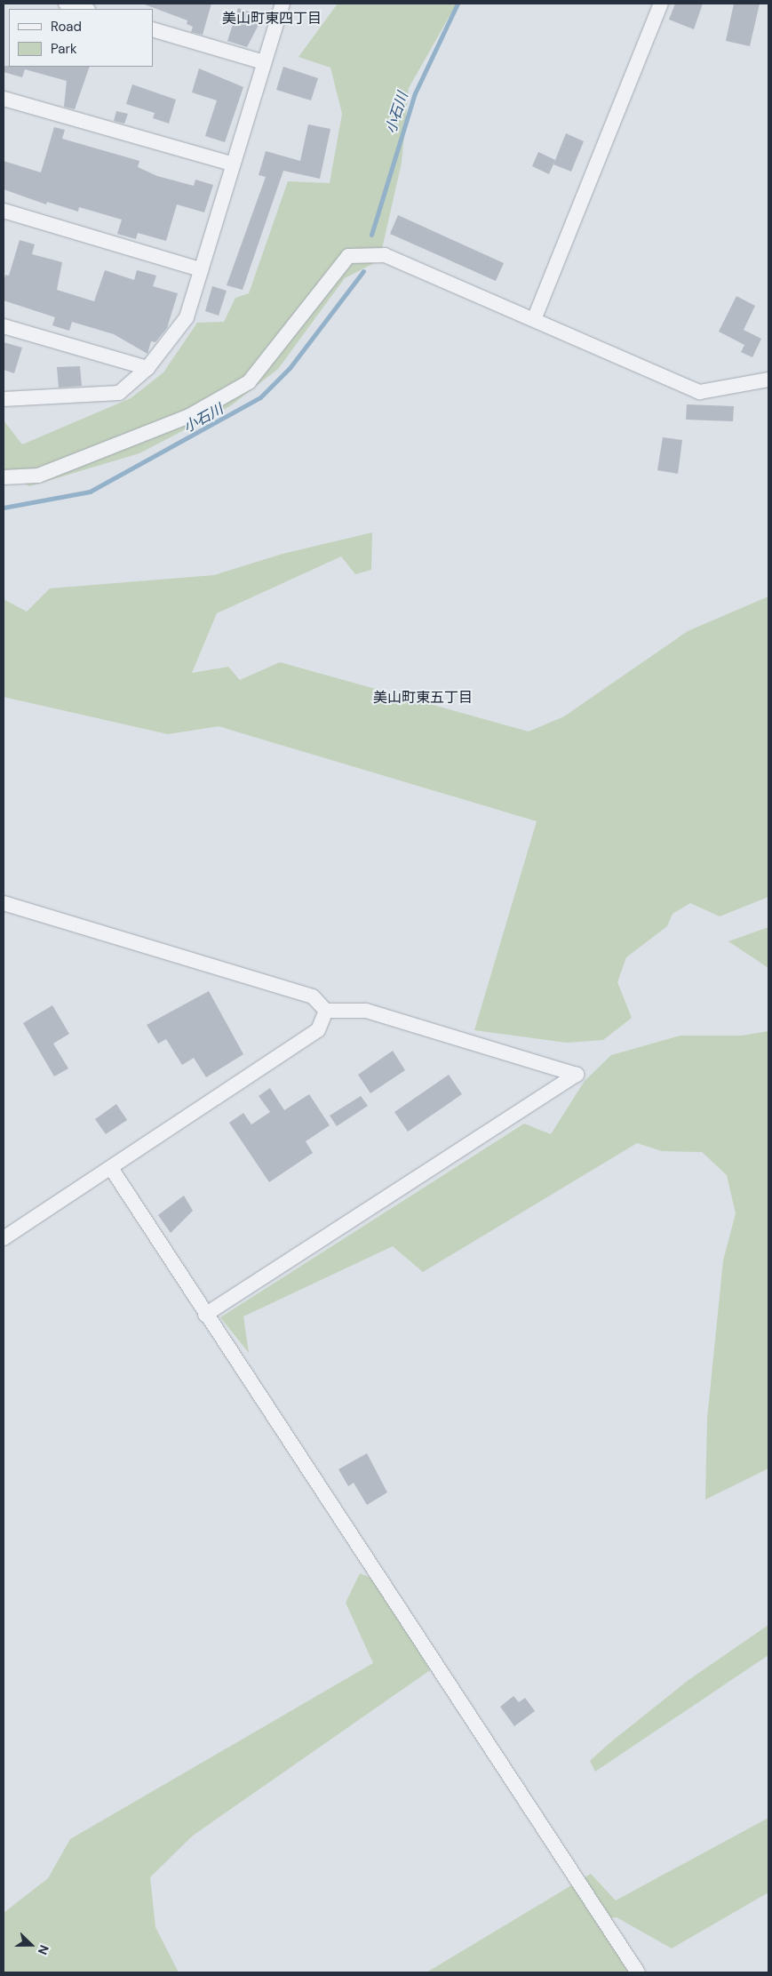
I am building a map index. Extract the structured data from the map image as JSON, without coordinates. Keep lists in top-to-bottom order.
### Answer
{
  "districts": ["美山町東四丁目", "美山町東五丁目"],
  "water": ["小石川"],
  "legend": ["Road", "Park"],
  "north": "right"
}
